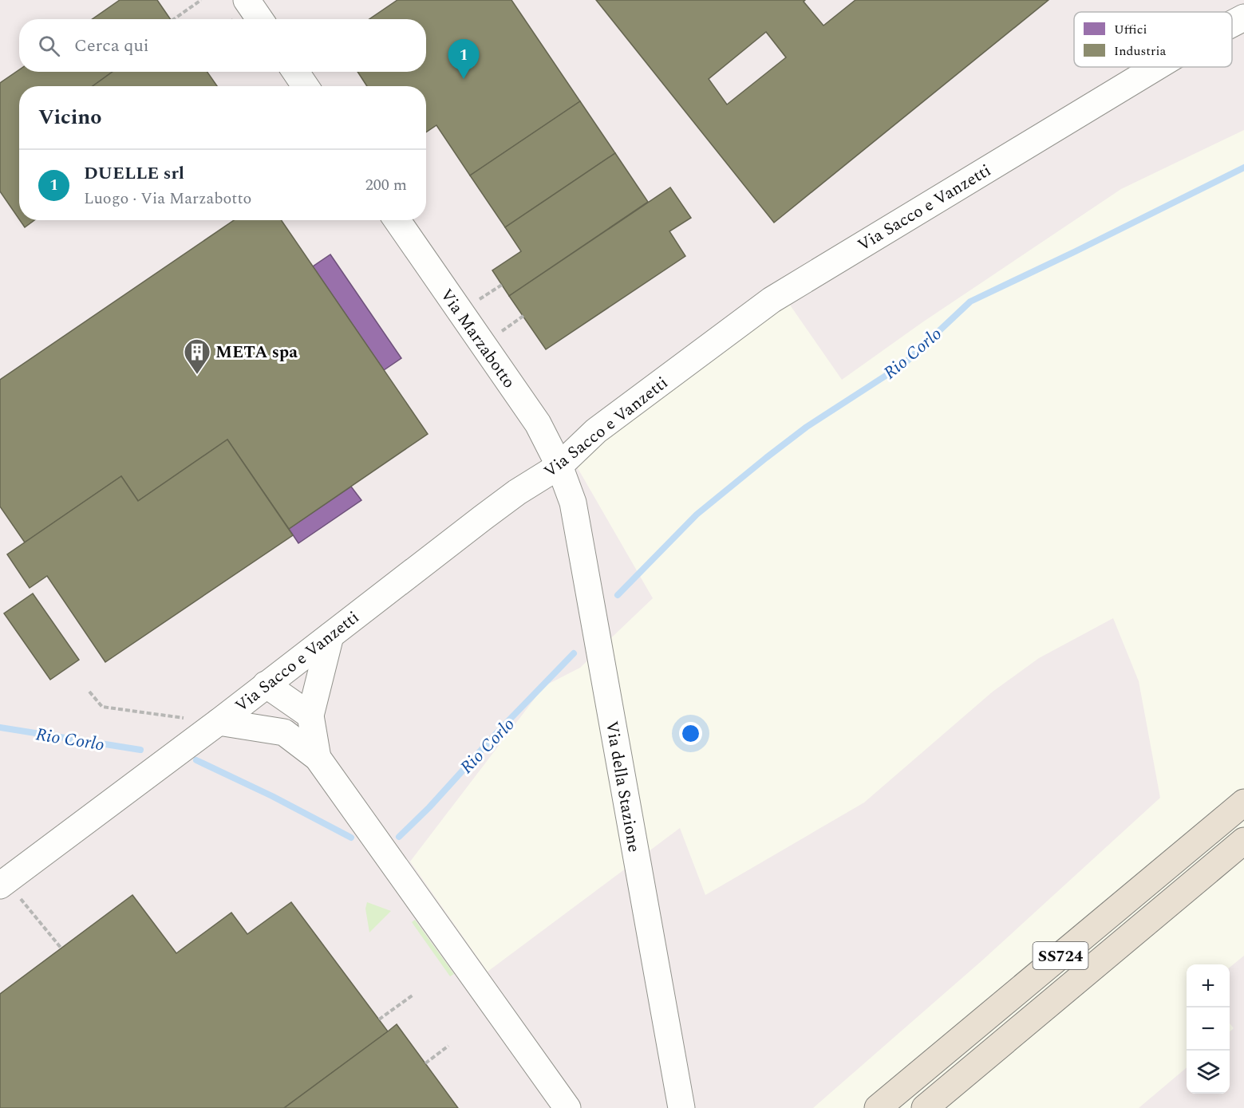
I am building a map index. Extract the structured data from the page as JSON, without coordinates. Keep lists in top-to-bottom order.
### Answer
{
  "streets": {
    "highway": ["SS724"],
    "street": ["Via Sacco e Vanzetti", "Via Marzabotto", "Via della Stazione"]
  },
  "crossings": [
    ["Via Sacco e Vanzetti", "Via Marzabotto"],
    ["Via Sacco e Vanzetti", "Via della Stazione"],
    ["Via Marzabotto", "Via della Stazione"]
  ],
  "water": ["Rio Corlo"],
  "places": {
    "building": ["META spa"]
  },
  "legend": ["Uffici", "Industria"],
  "page": {
    "search": "Cerca qui",
    "pins": "1",
    "heading": "Vicino",
    "list": [
      {
        "mark": "1",
        "name": "DUELLE srl",
        "note": "Luogo · Via Marzabotto",
        "value": "200 m"
      }
    ],
    "map_buttons": ["+", "−"]
  }
}
